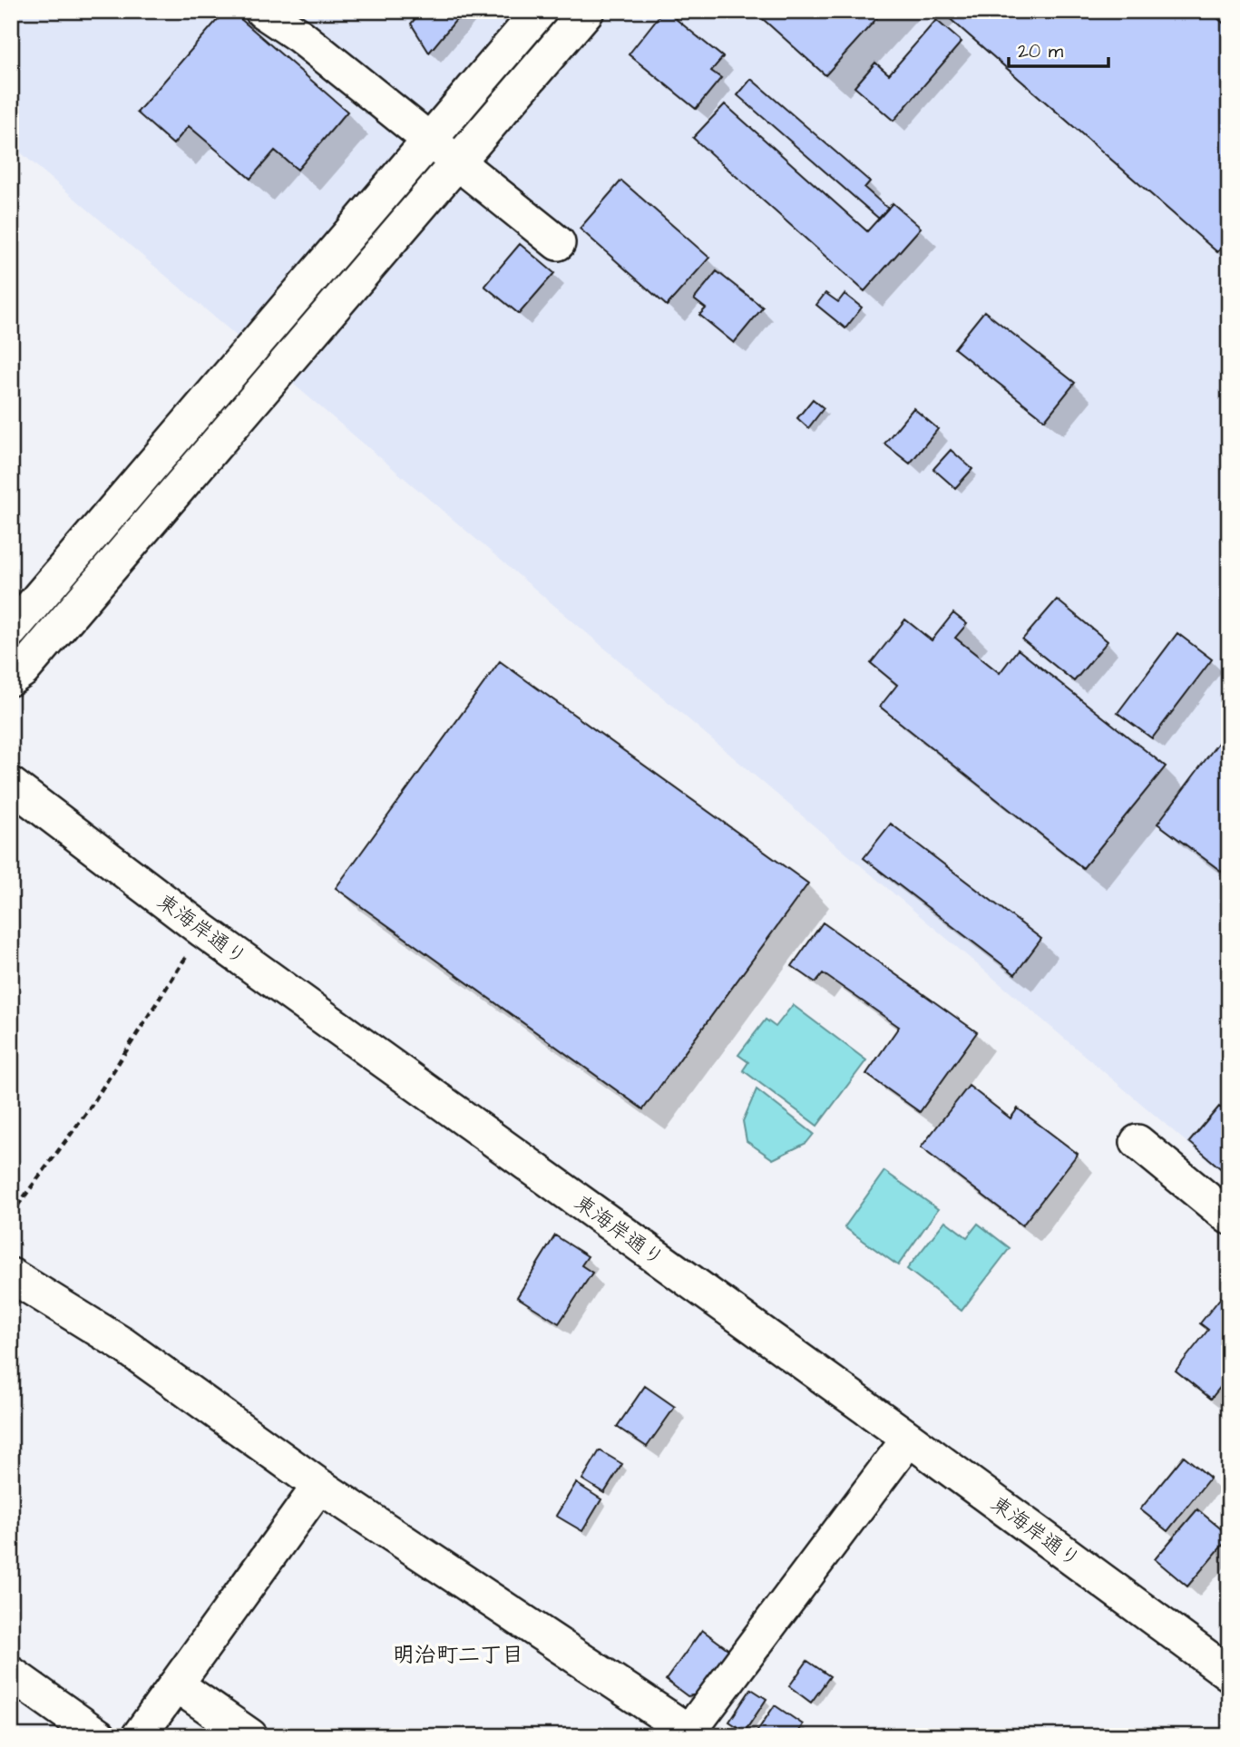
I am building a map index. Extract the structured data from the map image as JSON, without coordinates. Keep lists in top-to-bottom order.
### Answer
{
  "streets": {
    "street": ["東海岸通り"]
  },
  "districts": ["明治町二丁目"],
  "scale_bar": "20 m"
}
